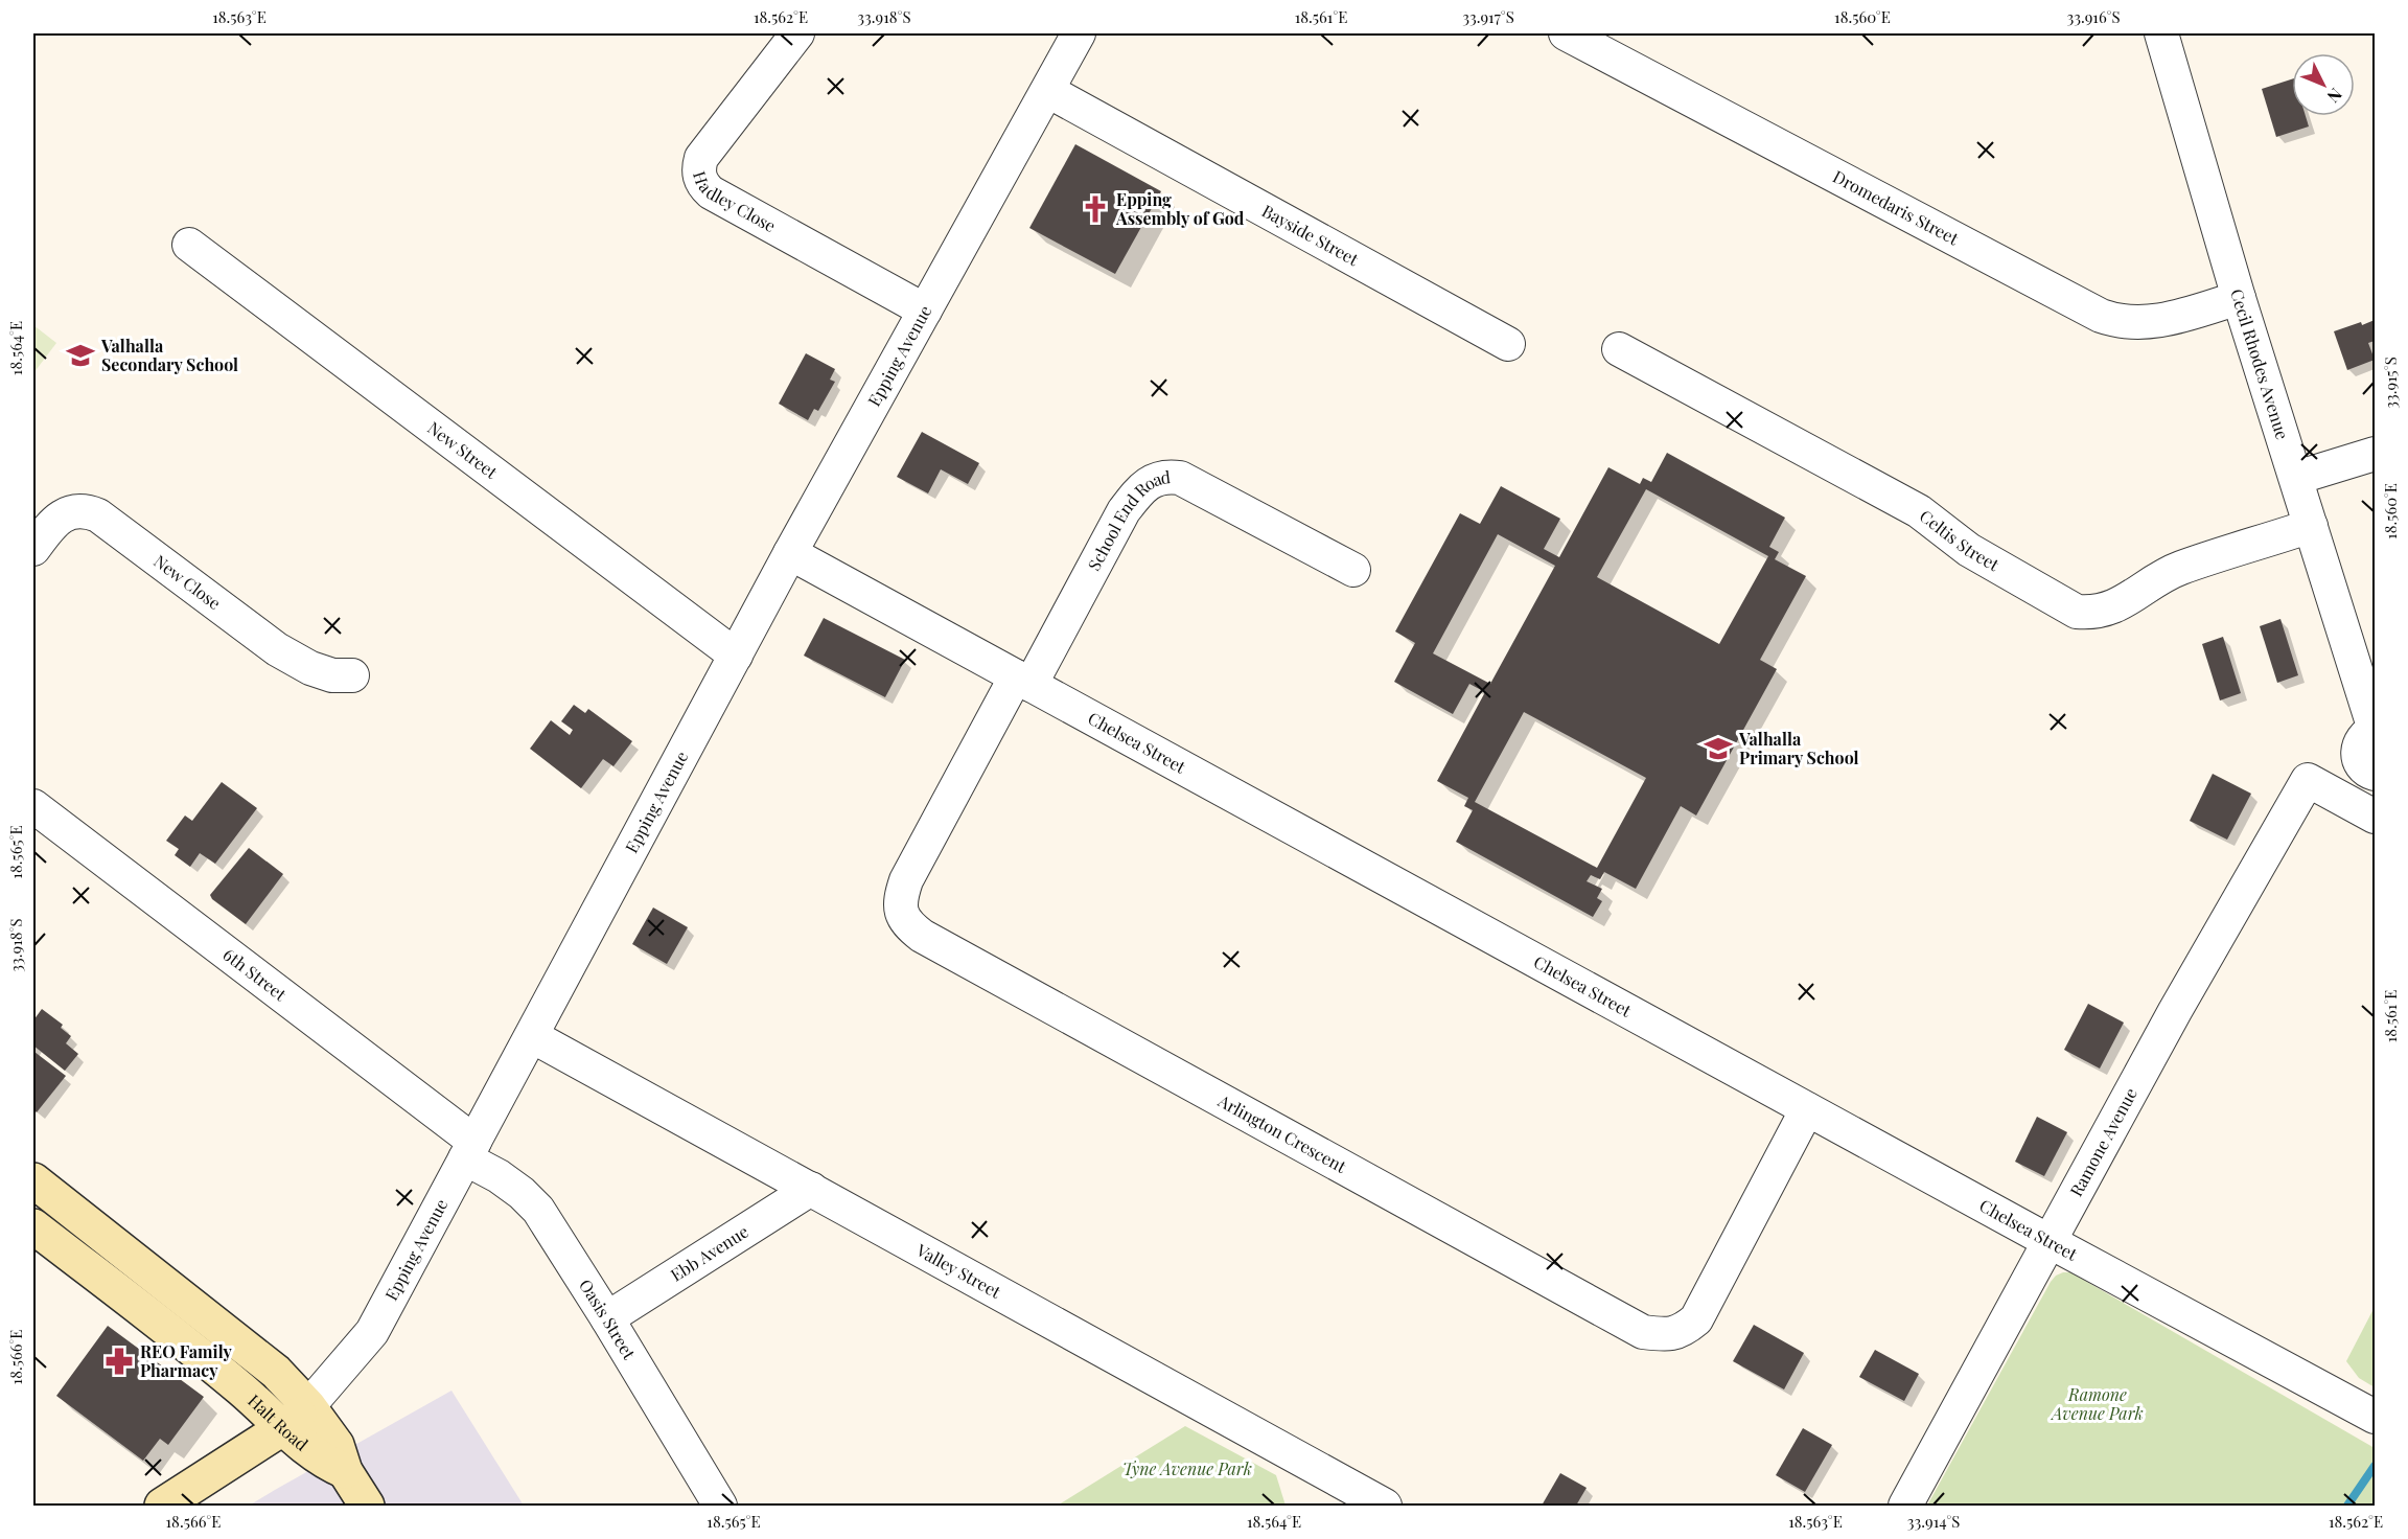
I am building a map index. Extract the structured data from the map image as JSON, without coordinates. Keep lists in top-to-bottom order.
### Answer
{
  "streets": {
    "street": [
      "Hadley Close",
      "Dromedaris Street",
      "Bayside Street",
      "Epping Avenue",
      "Cecil Rhodes Avenue",
      "New Street",
      "School End Road",
      "Celtis Street",
      "New Close",
      "Chelsea Street",
      "6th Street",
      "Arlington Crescent",
      "Ramone Avenue",
      "Ebb Avenue",
      "Valley Street",
      "Oasis Street",
      "Halt Road"
    ]
  },
  "crossings": [
    ["Hadley Close", "Epping Avenue"],
    ["Dromedaris Street", "Cecil Rhodes Avenue"],
    ["Bayside Street", "Epping Avenue"],
    ["Epping Avenue", "New Street"],
    ["Epping Avenue", "Chelsea Street"],
    ["Epping Avenue", "6th Street"],
    ["Epping Avenue", "Valley Street"],
    ["Epping Avenue", "Oasis Street"],
    ["Epping Avenue", "Halt Road"],
    ["Cecil Rhodes Avenue", "Celtis Street"],
    ["School End Road", "Chelsea Street"],
    ["School End Road", "Arlington Crescent"],
    ["Chelsea Street", "Arlington Crescent"],
    ["Chelsea Street", "Ramone Avenue"],
    ["6th Street", "Oasis Street"],
    ["Ebb Avenue", "Valley Street"],
    ["Ebb Avenue", "Oasis Street"]
  ],
  "parks": ["Ramone Avenue Park", "Tyne Avenue Park"],
  "places": {
    "church": ["Epping Assembly of God"],
    "school or university": ["Valhalla Secondary School", "Valhalla Primary School"],
    "pharmacy": ["REO Family Pharmacy"]
  },
  "north": "bottom right",
  "coordinates": [
    "18.563°E",
    "18.562°E",
    "33.918°S",
    "18.561°E",
    "33.917°S",
    "18.560°E",
    "33.916°S",
    "18.564°E",
    "33.915°S",
    "18.565°E",
    "18.566°E",
    "33.914°S"
  ]
}
